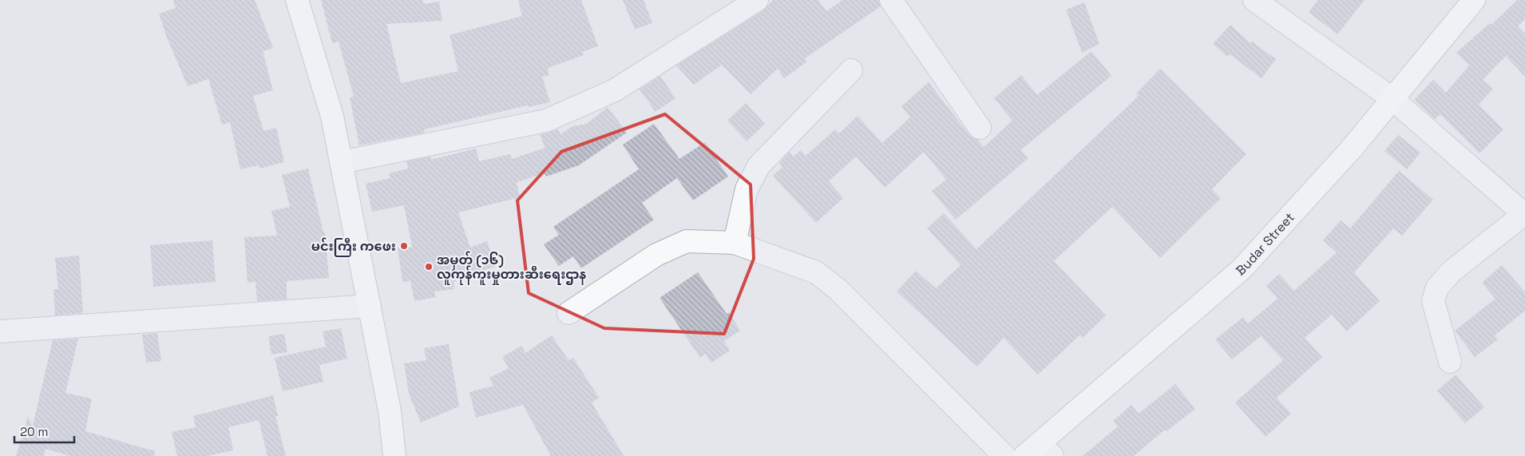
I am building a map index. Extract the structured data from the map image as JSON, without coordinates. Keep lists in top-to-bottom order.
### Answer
{
  "streets": {
    "main road": ["Budar Street"]
  },
  "places": ["မင်းကြီး ကဖေး", "အမှတ် (၁၆) လူကုန်ကူးမှုတားဆီးရေးဌာန"],
  "scale_bar": "20 m"
}
